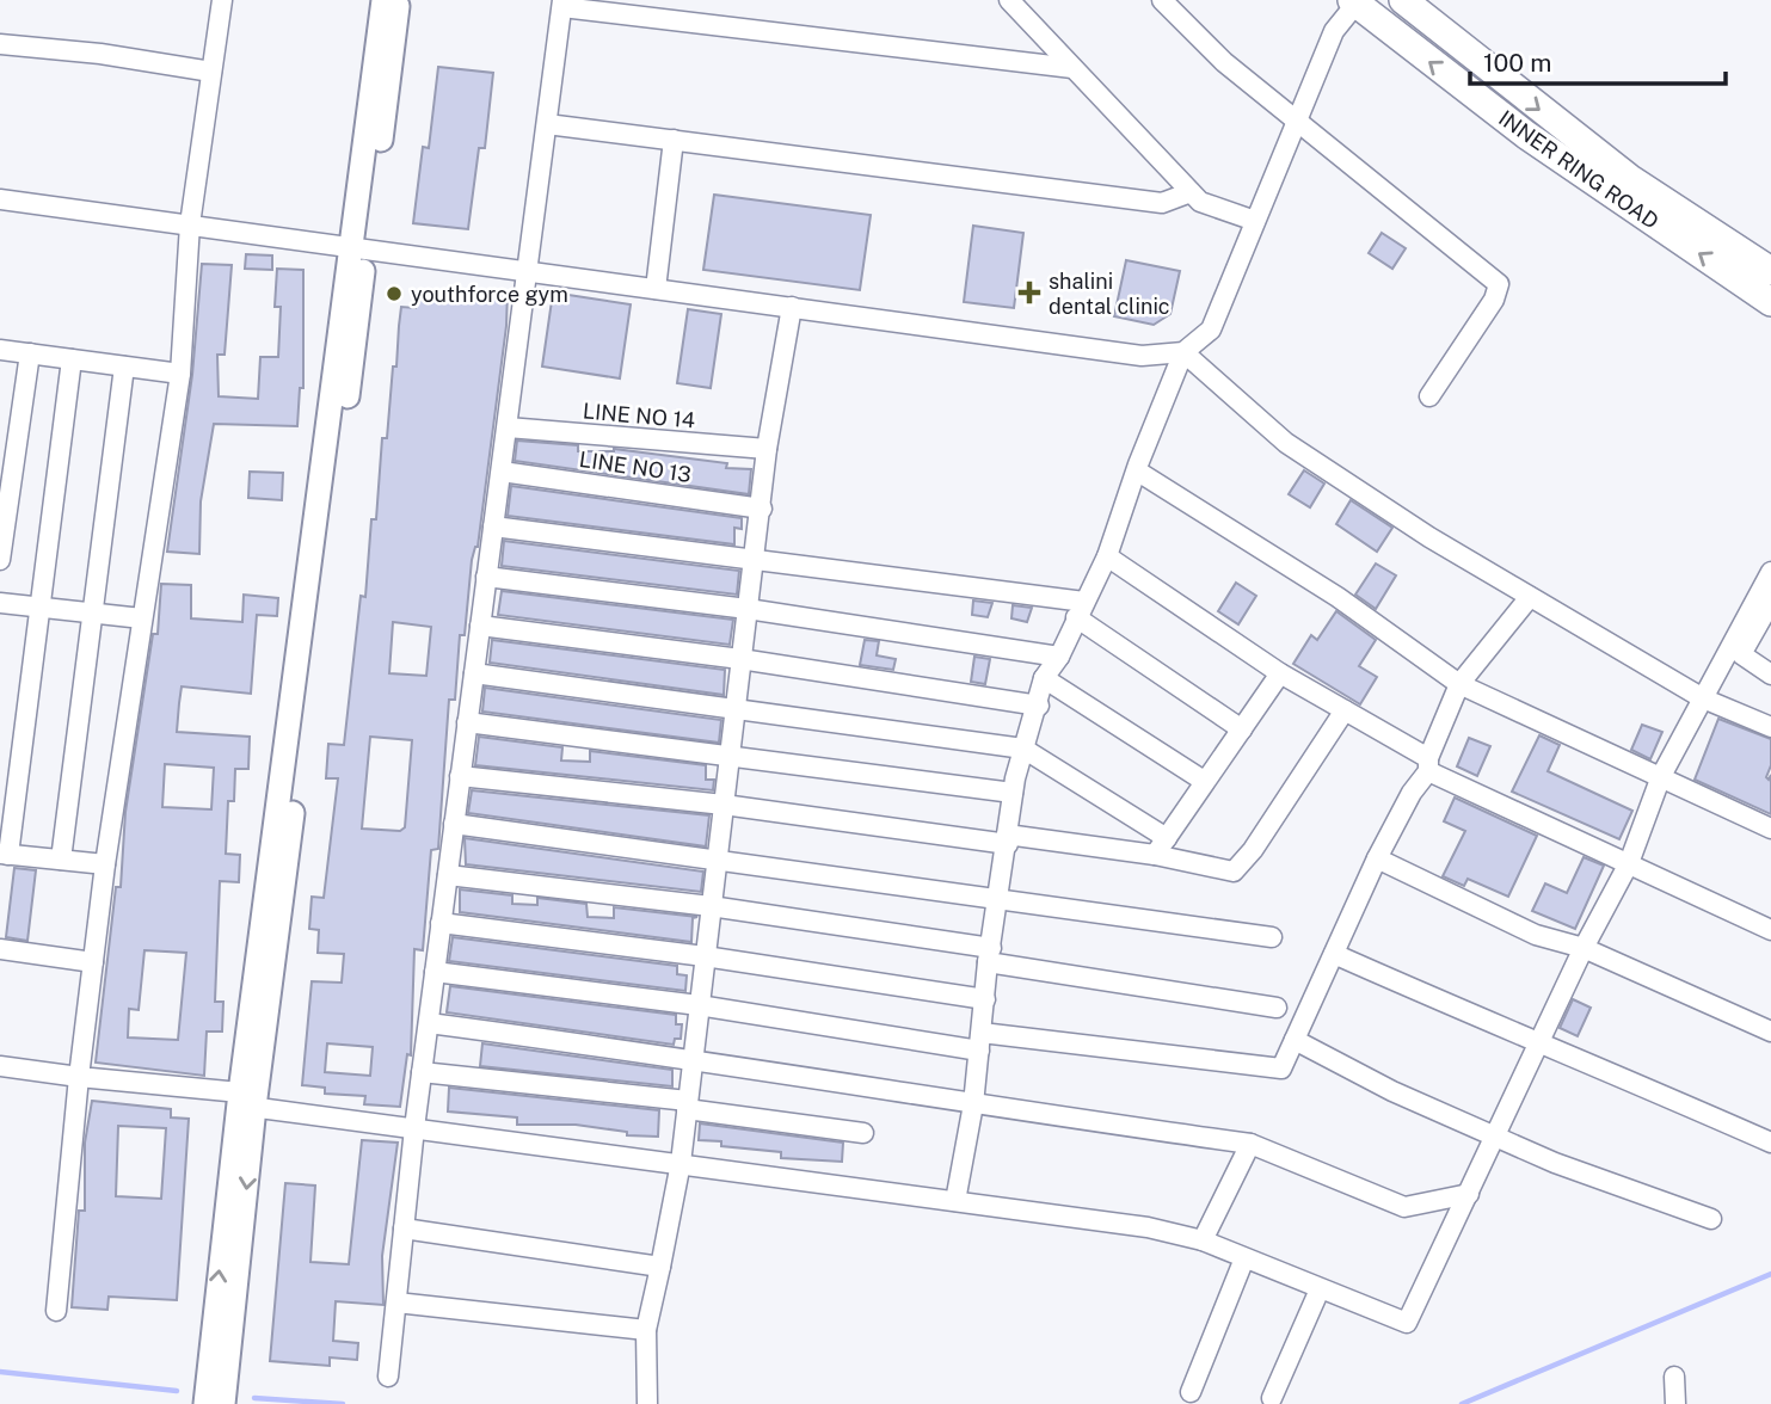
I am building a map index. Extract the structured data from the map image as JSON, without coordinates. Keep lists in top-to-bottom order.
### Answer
{
  "streets": {
    "highway": ["INNER RING ROAD"],
    "street": ["LINE NO 14", "LINE NO 13"]
  },
  "places": {
    "health": ["shalini dental clinic"],
    "other": ["youthforce gym"]
  },
  "scale_bar": "100 m"
}
